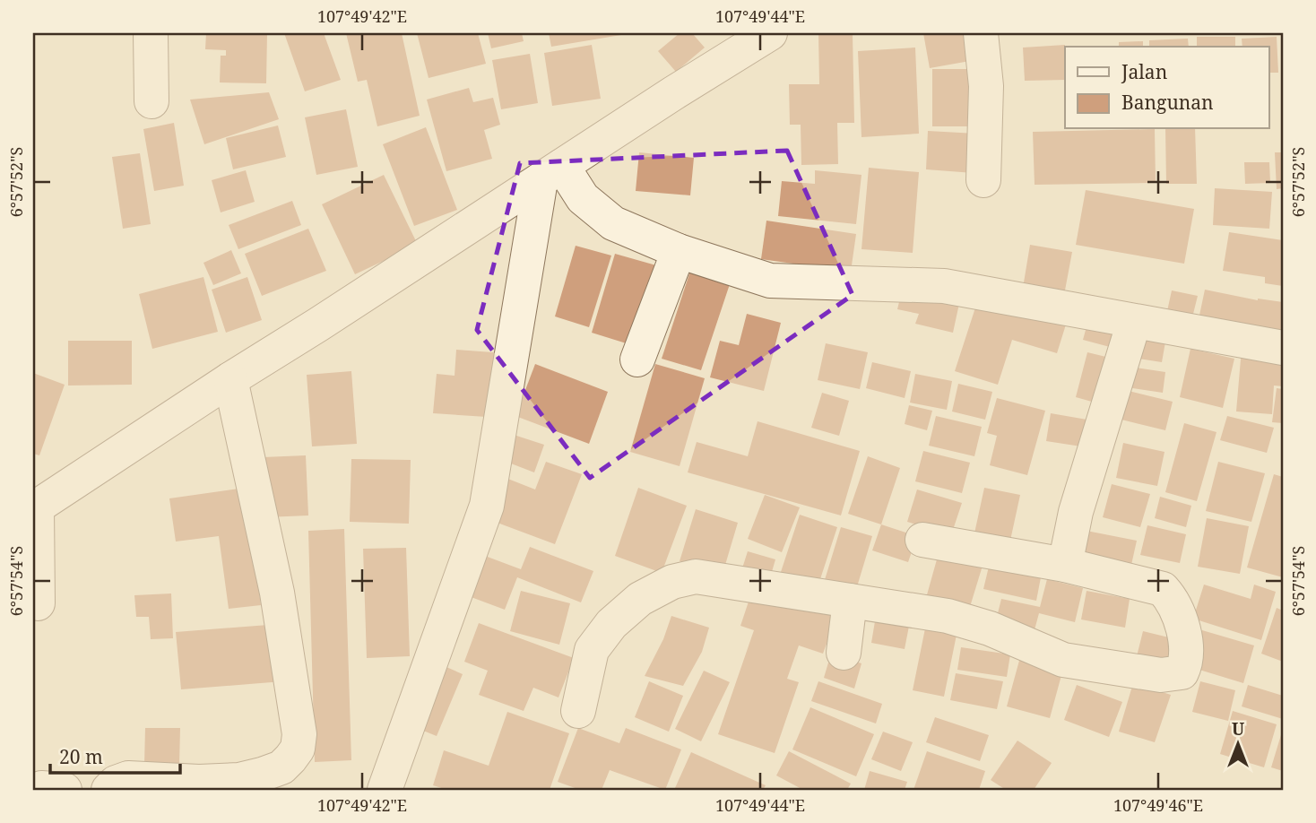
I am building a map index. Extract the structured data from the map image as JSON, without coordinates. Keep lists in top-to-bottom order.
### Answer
{
  "legend": ["Jalan", "Bangunan"],
  "scale_bar": "20 m",
  "north": "top",
  "coordinates": [
    "107°49'42\"E",
    "107°49'44\"E",
    "6°57'52\"S",
    "6°57'54\"S",
    "107°49'46\"E"
  ]
}
